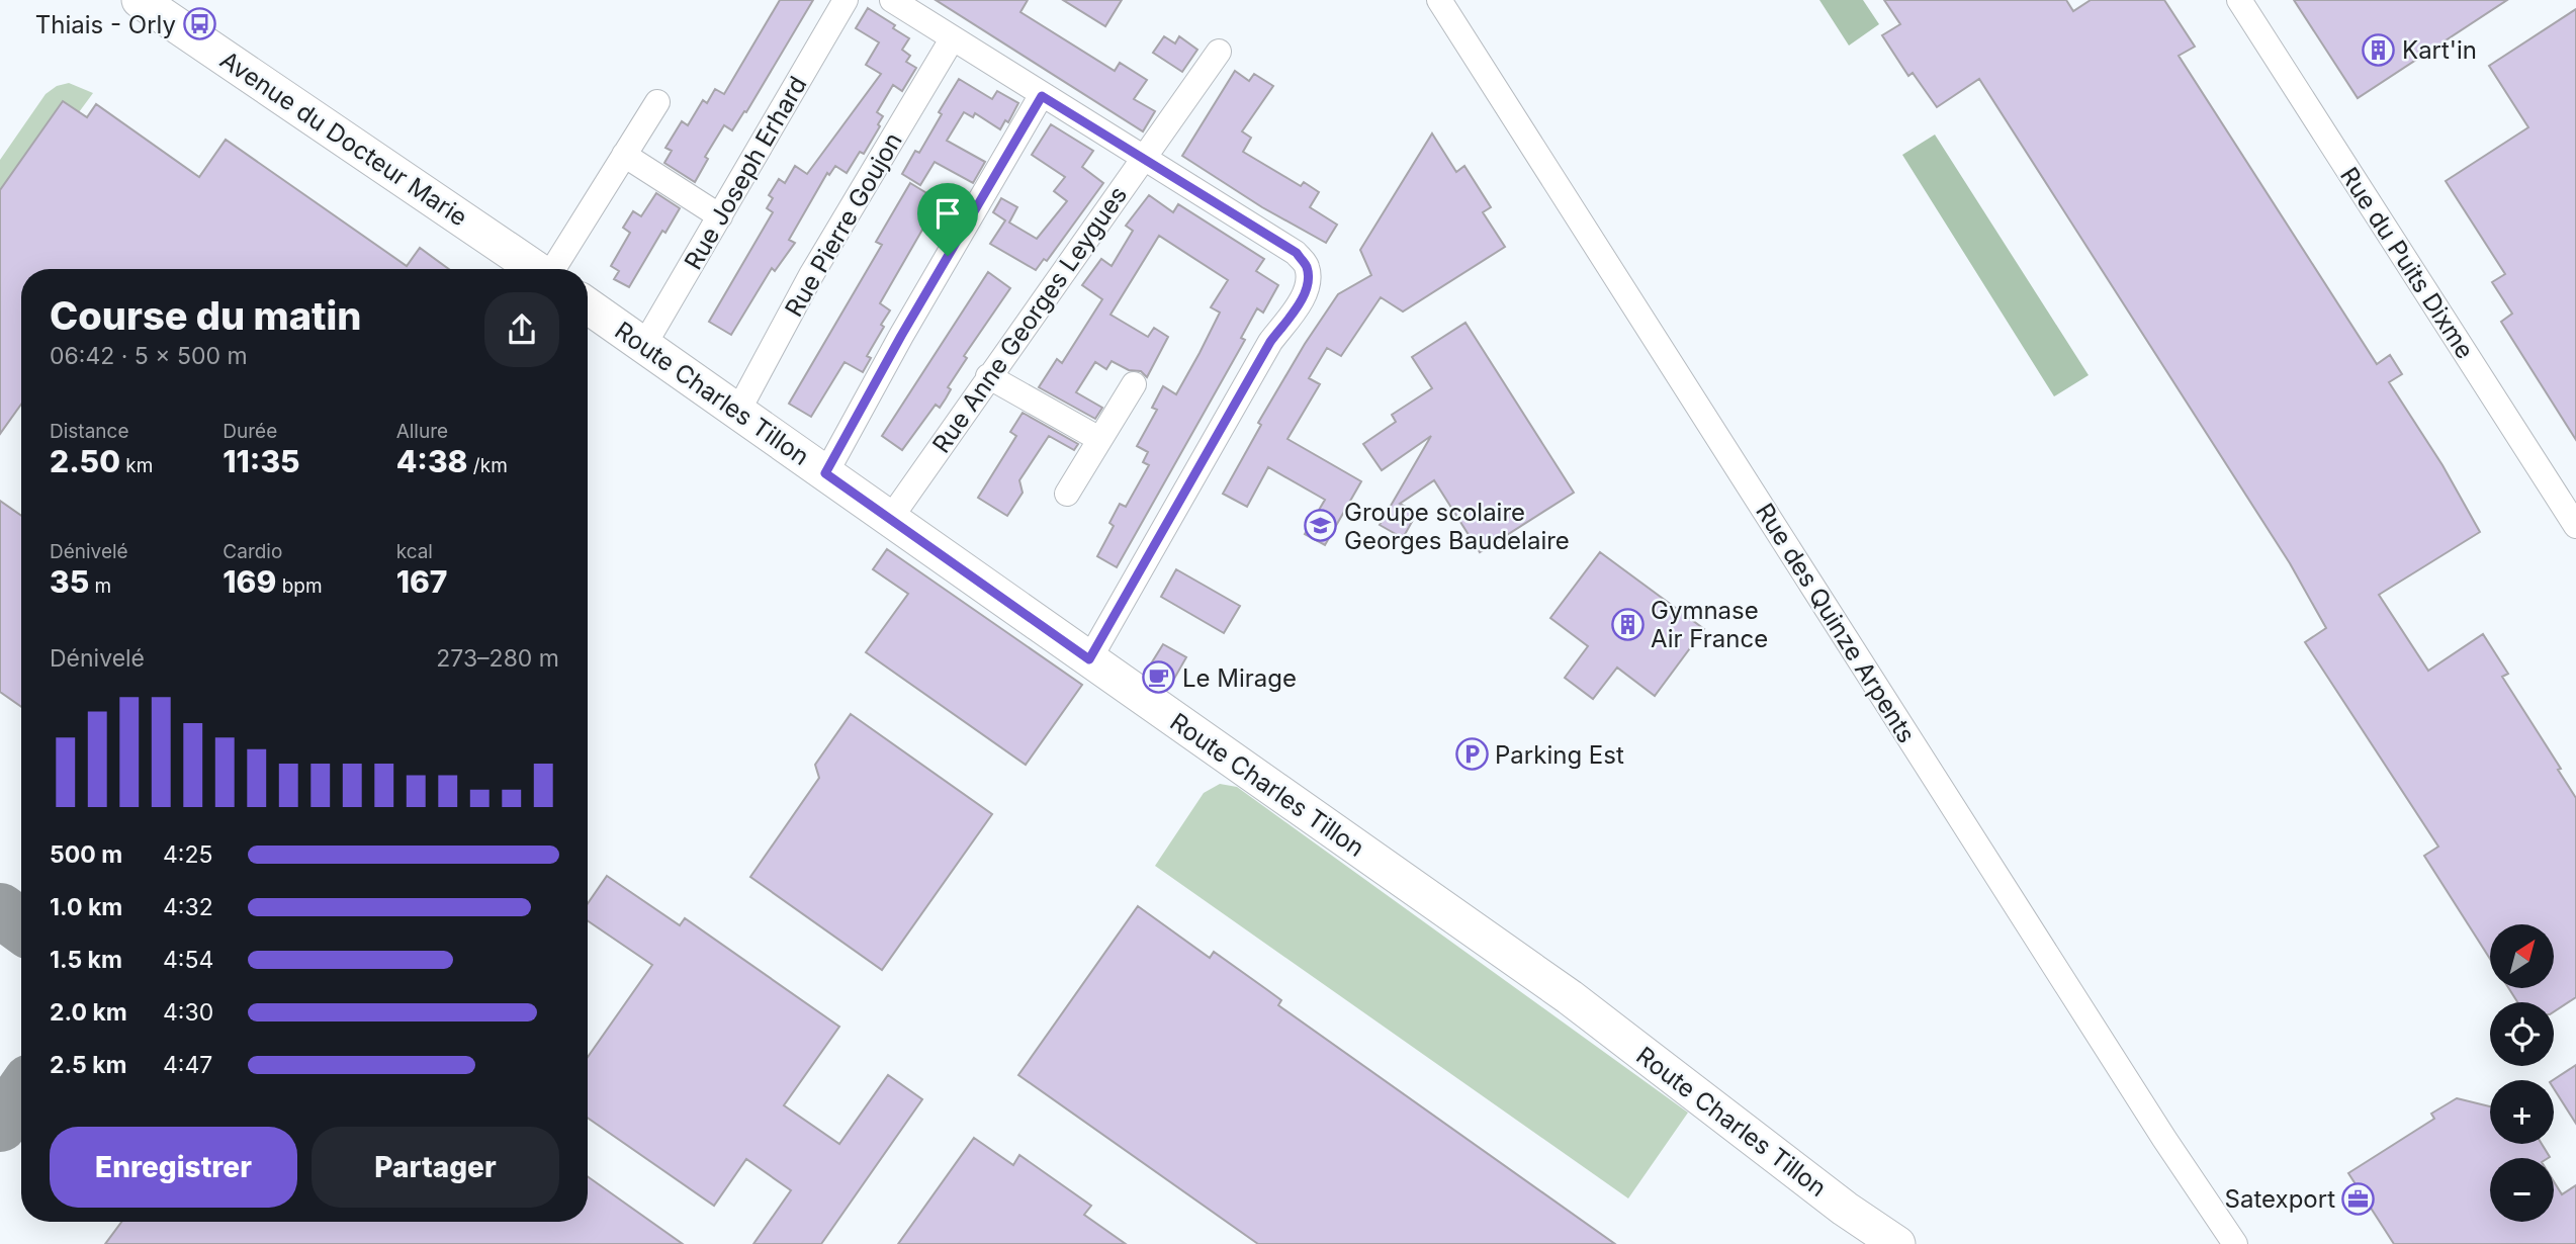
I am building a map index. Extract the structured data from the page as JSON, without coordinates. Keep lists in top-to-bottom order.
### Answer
{
  "streets": {
    "main road": ["Avenue du Docteur Marie", "Route Charles Tillon"],
    "street": [
      "Rue Joseph Erhard",
      "Rue Pierre Goujon",
      "Rue du Puits Dixme",
      "Rue Anne Georges Leygues",
      "Rue des Quinze Arpents"
    ]
  },
  "crossings": [
    ["Rue Joseph Erhard", "Route Charles Tillon"],
    ["Rue Pierre Goujon", "Route Charles Tillon"],
    ["Rue Anne Georges Leygues", "Route Charles Tillon"]
  ],
  "places": {
    "bus stop": ["Thiais - Orly"],
    "building": ["Kart'in", "Gymnase Air France"],
    "school or university": ["Groupe scolaire Georges Baudelaire"],
    "cafe": ["Le Mirage"],
    "parking": ["Parking Est"],
    "office": ["Satexport"]
  },
  "north": "top right",
  "page": {
    "heading": ["Course du matin", "06:42 · 5 × 500 m"],
    "stats": [
      ["Distance", "2.50 km"],
      ["Durée", "11:35"],
      ["Allure", "4:38 /km"],
      ["Dénivelé", "35 m"],
      ["Cardio", "169 bpm"],
      ["kcal", "167"]
    ],
    "chart": ["Dénivelé", "273–280 m"],
    "list": [
      {
        "name": "500 m",
        "note": "4:25"
      },
      {
        "name": "1.0 km",
        "note": "4:32"
      },
      {
        "name": "1.5 km",
        "note": "4:54"
      },
      {
        "name": "2.0 km",
        "note": "4:30"
      },
      {
        "name": "2.5 km",
        "note": "4:47"
      }
    ],
    "map_buttons": ["+", "−"],
    "buttons": ["Enregistrer", "Partager"]
  }
}
